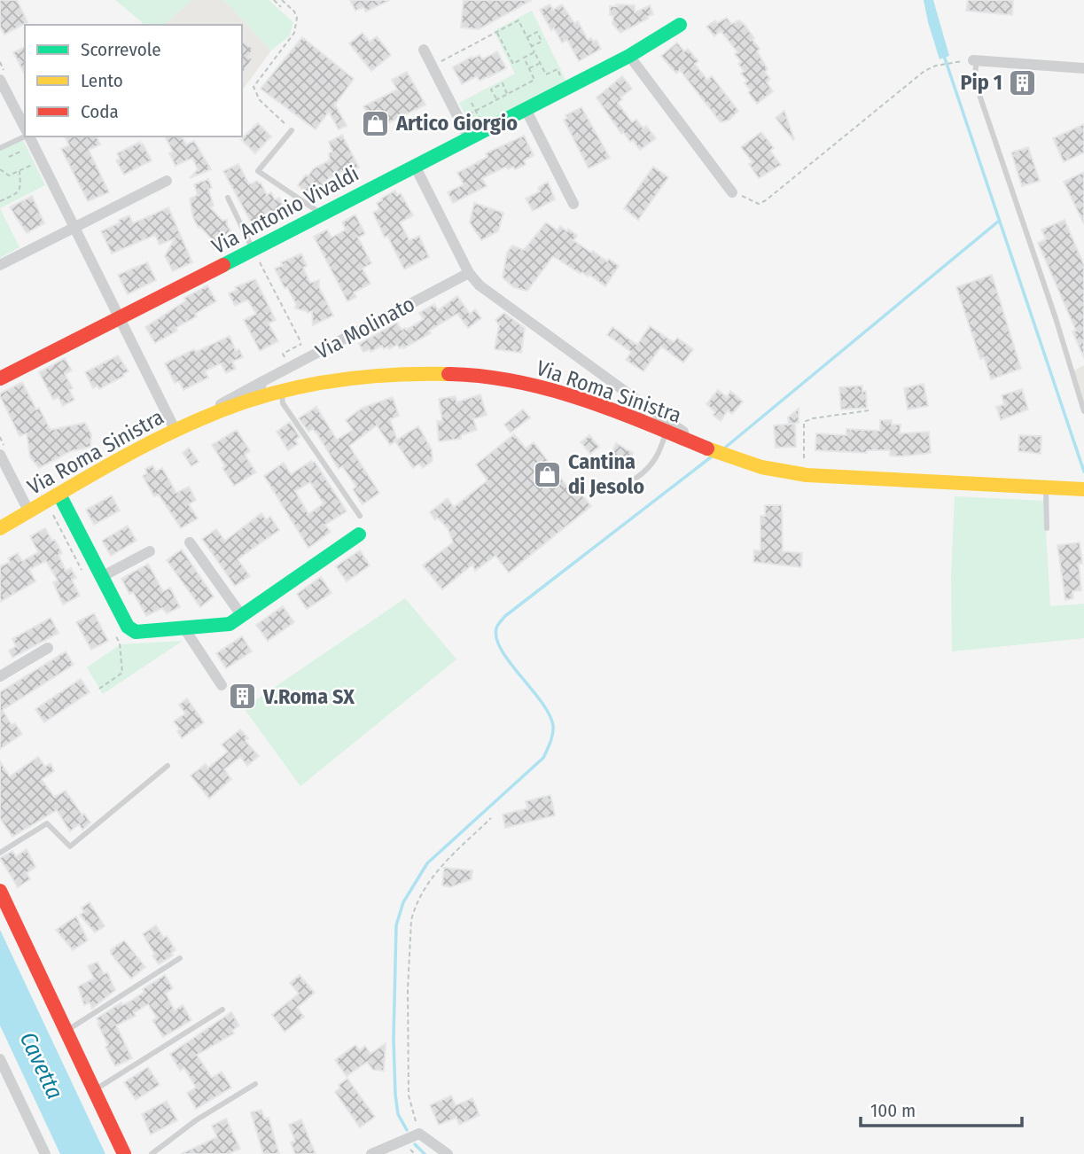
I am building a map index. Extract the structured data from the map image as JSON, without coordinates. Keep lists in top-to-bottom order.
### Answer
{
  "streets": {
    "street": ["Via Antonio Vivaldi", "Via Molinato", "Via Roma Sinistra"]
  },
  "crossings": [
    ["Via Molinato", "Via Roma Sinistra"]
  ],
  "water": ["Cavetta"],
  "places": {
    "building": ["Pip 1", "V.Roma SX"],
    "shop": ["Artico Giorgio", "Cantina di Jesolo"]
  },
  "legend": ["Scorrevole", "Lento", "Coda"],
  "scale_bar": "100 m"
}
